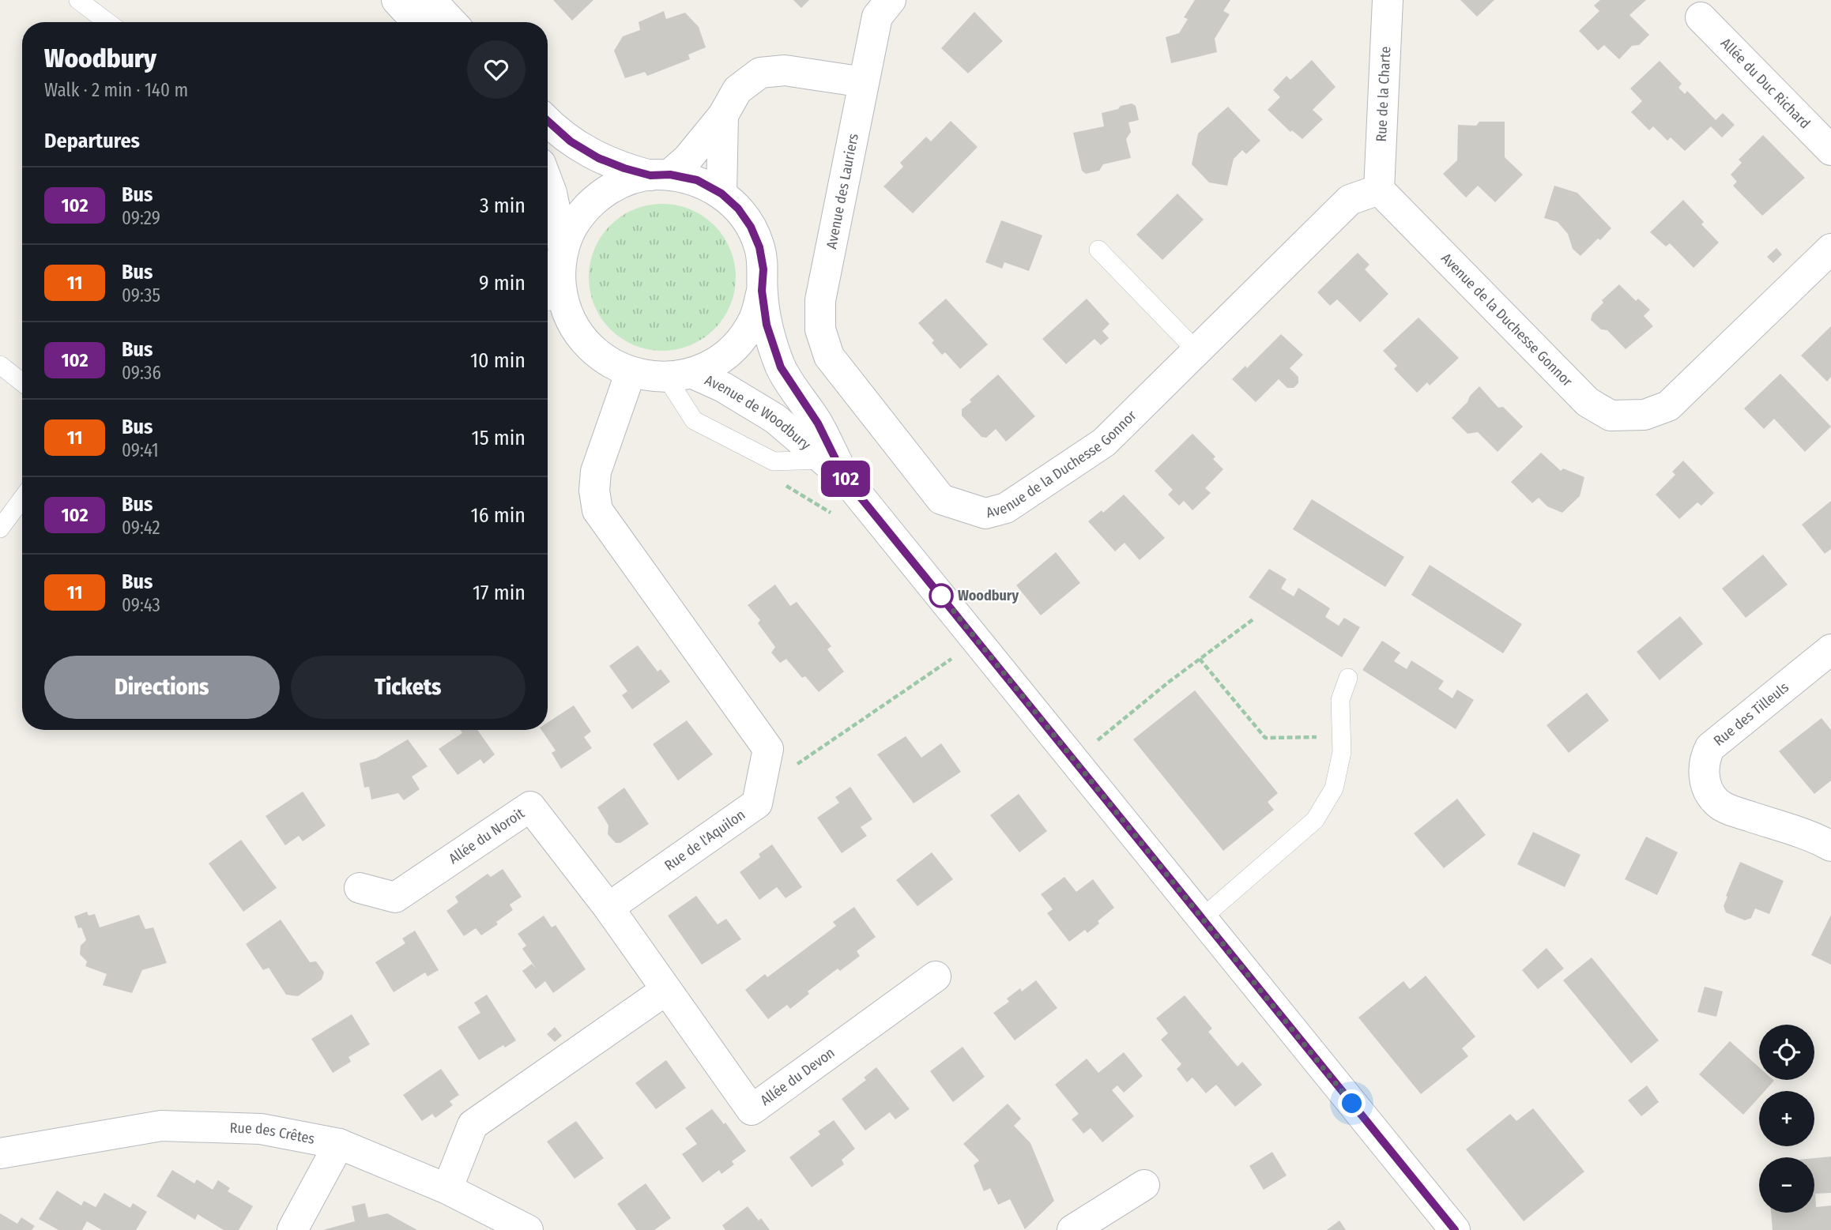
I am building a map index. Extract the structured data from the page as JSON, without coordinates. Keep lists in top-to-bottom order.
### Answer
{
  "streets": {
    "street": [
      "Allée du Duc Richard",
      "Rue de la Charte",
      "Avenue des Lauriers",
      "Avenue de la Duchesse Gonnor",
      "Avenue de Woodbury",
      "Rue des Tilleuls",
      "Allée du Noroit",
      "Rue de l'Aquilon",
      "Allée du Devon",
      "Rue des Crêtes"
    ]
  },
  "crossings": [
    ["Rue de la Charte", "Avenue de la Duchesse Gonnor"],
    ["Avenue des Lauriers", "Avenue de la Duchesse Gonnor"],
    ["Avenue de Woodbury", "Rue de l'Aquilon"],
    ["Allée du Noroit", "Rue de l'Aquilon"]
  ],
  "places": ["Woodbury"],
  "lines": ["bus line 102"],
  "page": {
    "on_map": "102",
    "heading": [
      ["Woodbury", "Walk · 2 min · 140 m"],
      "Departures"
    ],
    "list": [
      {
        "mark": "102",
        "name": "Bus",
        "note": "09:29",
        "value": "3 min"
      },
      {
        "mark": "11",
        "name": "Bus",
        "note": "09:35",
        "value": "9 min"
      },
      {
        "mark": "102",
        "name": "Bus",
        "note": "09:36",
        "value": "10 min"
      },
      {
        "mark": "11",
        "name": "Bus",
        "note": "09:41",
        "value": "15 min"
      },
      {
        "mark": "102",
        "name": "Bus",
        "note": "09:42",
        "value": "16 min"
      },
      {
        "mark": "11",
        "name": "Bus",
        "note": "09:43",
        "value": "17 min"
      }
    ],
    "buttons": ["Directions", "Tickets"],
    "map_buttons": ["+", "−"]
  }
}
